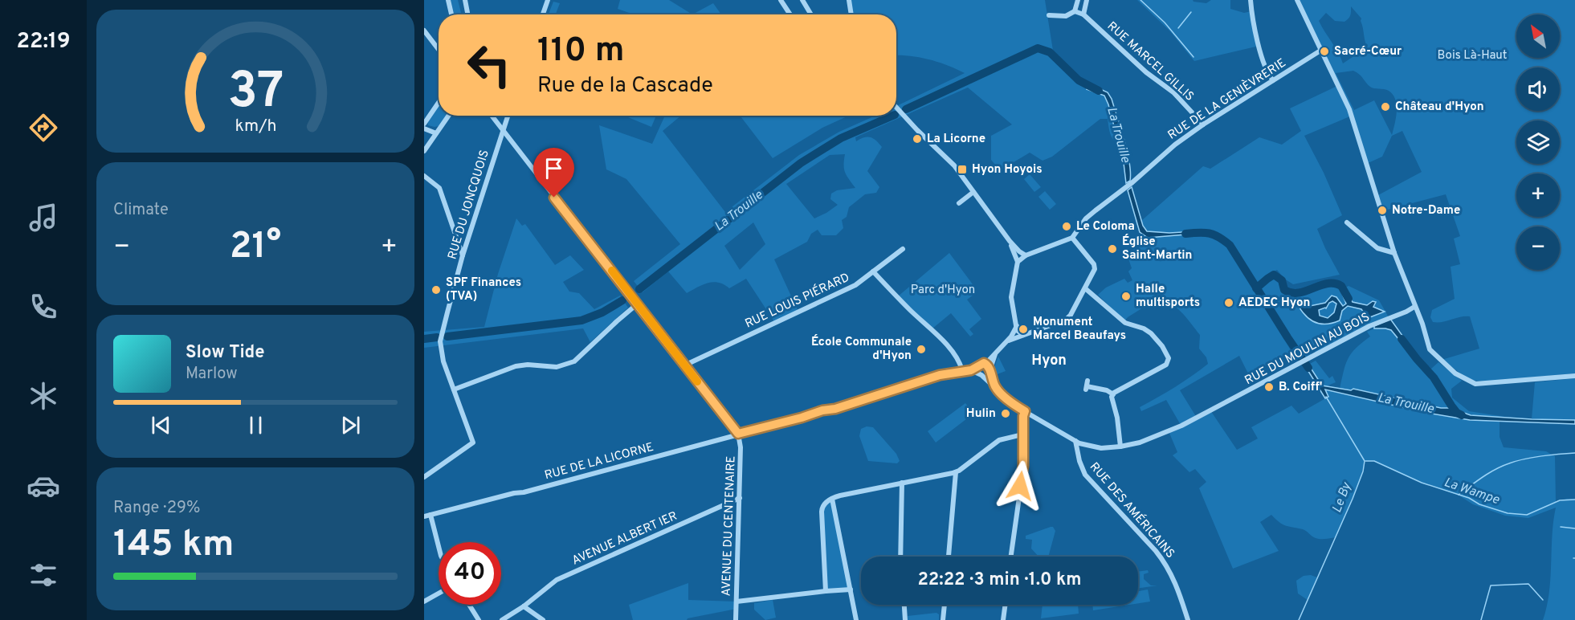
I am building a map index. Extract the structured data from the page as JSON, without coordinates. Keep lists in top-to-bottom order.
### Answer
{
  "streets": {
    "street": [
      "RUE MARCEL GILLIS",
      "RUE DE LA GENIÈVRERIE",
      "RUE DU JONCQUOIS",
      "RUE LOUIS PIÉRARD",
      "RUE DU MOULIN AU BOIS",
      "RUE DE LA LICORNE",
      "RUE DES AMÉRICAINS",
      "AVENUE DU CENTENAIRE",
      "AVENUE ALBERT IER"
    ]
  },
  "crossings": [
    ["RUE MARCEL GILLIS", "RUE DE LA GENIÈVRERIE"],
    ["RUE DU MOULIN AU BOIS", "RUE DE LA LICORNE"],
    ["RUE DU MOULIN AU BOIS", "RUE DES AMÉRICAINS"],
    ["RUE DE LA LICORNE", "AVENUE DU CENTENAIRE"],
    ["AVENUE DU CENTENAIRE", "AVENUE ALBERT IER"]
  ],
  "districts": ["Hyon"],
  "water": ["La Trouille", "La Wampe", "Le By"],
  "parks": ["Bois Là-Haut", "Parc d'Hyon"],
  "places": {
    "other": [
      "Sacré-Cœur",
      "Château d'Hyon",
      "La Licorne",
      "Notre-Dame",
      "Le Coloma",
      "Église Saint-Martin",
      "SPF Finances (TVA)",
      "Halle multisports",
      "AEDEC Hyon",
      "Monument Marcel Beaufays",
      "École Communale d'Hyon",
      "B. Coiff'",
      "Hulin"
    ],
    "transit": ["Hyon Hoyois"]
  },
  "north": "top left",
  "page": {
    "tabs": "22:19",
    "map_buttons": ["+", "−"],
    "turn": ["110 m", "Rue de la Cascade"],
    "tile": [
      "Climate",
      ["Range · 29%", "145 km"]
    ],
    "heat": ["−", "21°", "+"],
    "song": ["Slow Tide", "Marlow"],
    "limit": "40",
    "trip": "22:22 · 3 min · 1.0 km",
    "gauge": ["37", "km/h"]
  }
}
